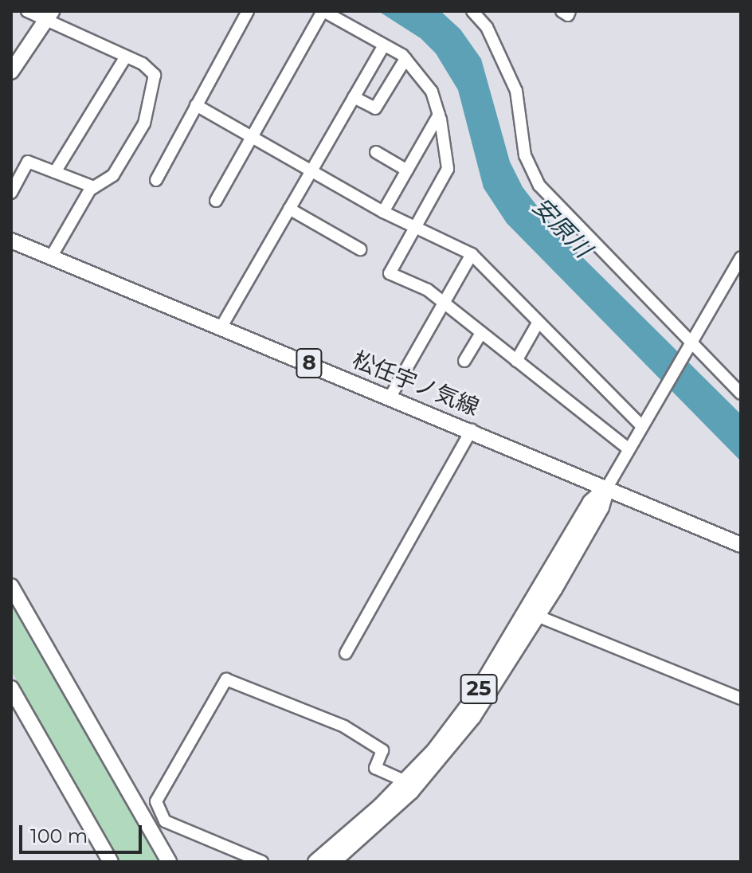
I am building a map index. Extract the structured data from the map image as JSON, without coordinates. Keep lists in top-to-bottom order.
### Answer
{
  "streets": {
    "main road": ["8", "松任宇ノ気線", "25"]
  },
  "crossings": [
    ["松任宇ノ気線", "25"]
  ],
  "water": ["安原川"],
  "scale_bar": "100 m"
}
